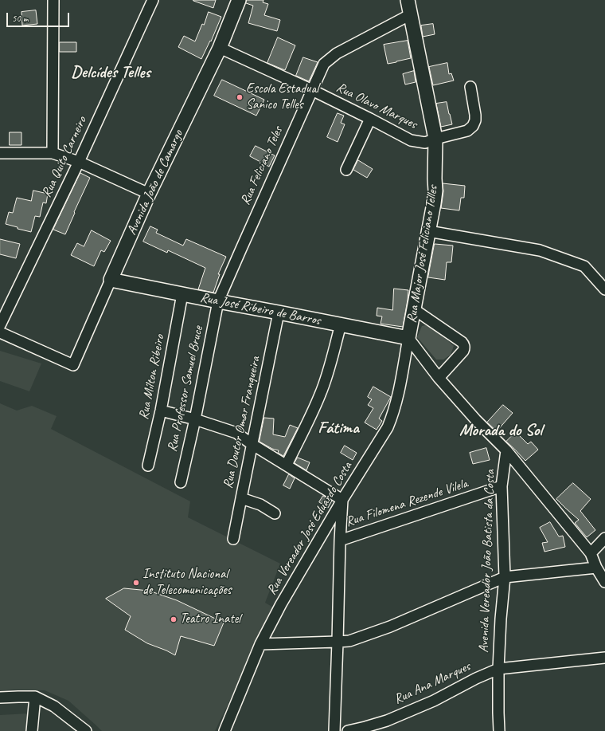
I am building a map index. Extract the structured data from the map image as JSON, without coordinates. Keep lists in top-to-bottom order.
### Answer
{
  "streets": {
    "main road": ["Avenida João de Camargo", "Rua Major José Feliciano Telles", "Rua José Ribeiro de Barros"],
    "street": [
      "Rua Olavo Marques",
      "Rua Quito Carneiro",
      "Rua Feliciano Teles",
      "Rua Mílton Ribeiro",
      "Rua Professor Samuel Bruce",
      "Rua Doutor Omar Franqueira",
      "Rua Filomena Rezende Vilela",
      "Rua Vereador José Eduardo Costa",
      "Avenida Vereador João Batista da Costa",
      "Rua Ana Marques"
    ]
  },
  "crossings": [
    ["Rua Olavo Marques", "Rua Feliciano Teles"],
    ["Rua Olavo Marques", "Avenida João de Camargo"],
    ["Rua Olavo Marques", "Rua Major José Feliciano Telles"],
    ["Rua Feliciano Teles", "Rua Major José Feliciano Telles"],
    ["Rua Feliciano Teles", "Rua José Ribeiro de Barros"],
    ["Rua Feliciano Teles", "Rua Professor Samuel Bruce"],
    ["Avenida João de Camargo", "Rua José Ribeiro de Barros"],
    ["Rua Major José Feliciano Telles", "Rua José Ribeiro de Barros"],
    ["Rua Major José Feliciano Telles", "Rua Vereador José Eduardo Costa"],
    ["Rua José Ribeiro de Barros", "Rua Mílton Ribeiro"],
    ["Rua José Ribeiro de Barros", "Rua Professor Samuel Bruce"],
    ["Rua José Ribeiro de Barros", "Rua Doutor Omar Franqueira"],
    ["Rua José Ribeiro de Barros", "Rua Vereador José Eduardo Costa"],
    ["Rua Filomena Rezende Vilela", "Avenida Vereador João Batista da Costa"],
    ["Avenida Vereador João Batista da Costa", "Rua Ana Marques"]
  ],
  "districts": ["Delcídes Telles", "Fátima", "Morada do Sol"],
  "places": ["Escola Estadual Sanico Telles", "Instituto Nacional de Telecomunicações", "Teatro Inatel"],
  "scale_bar": "50 m"
}
